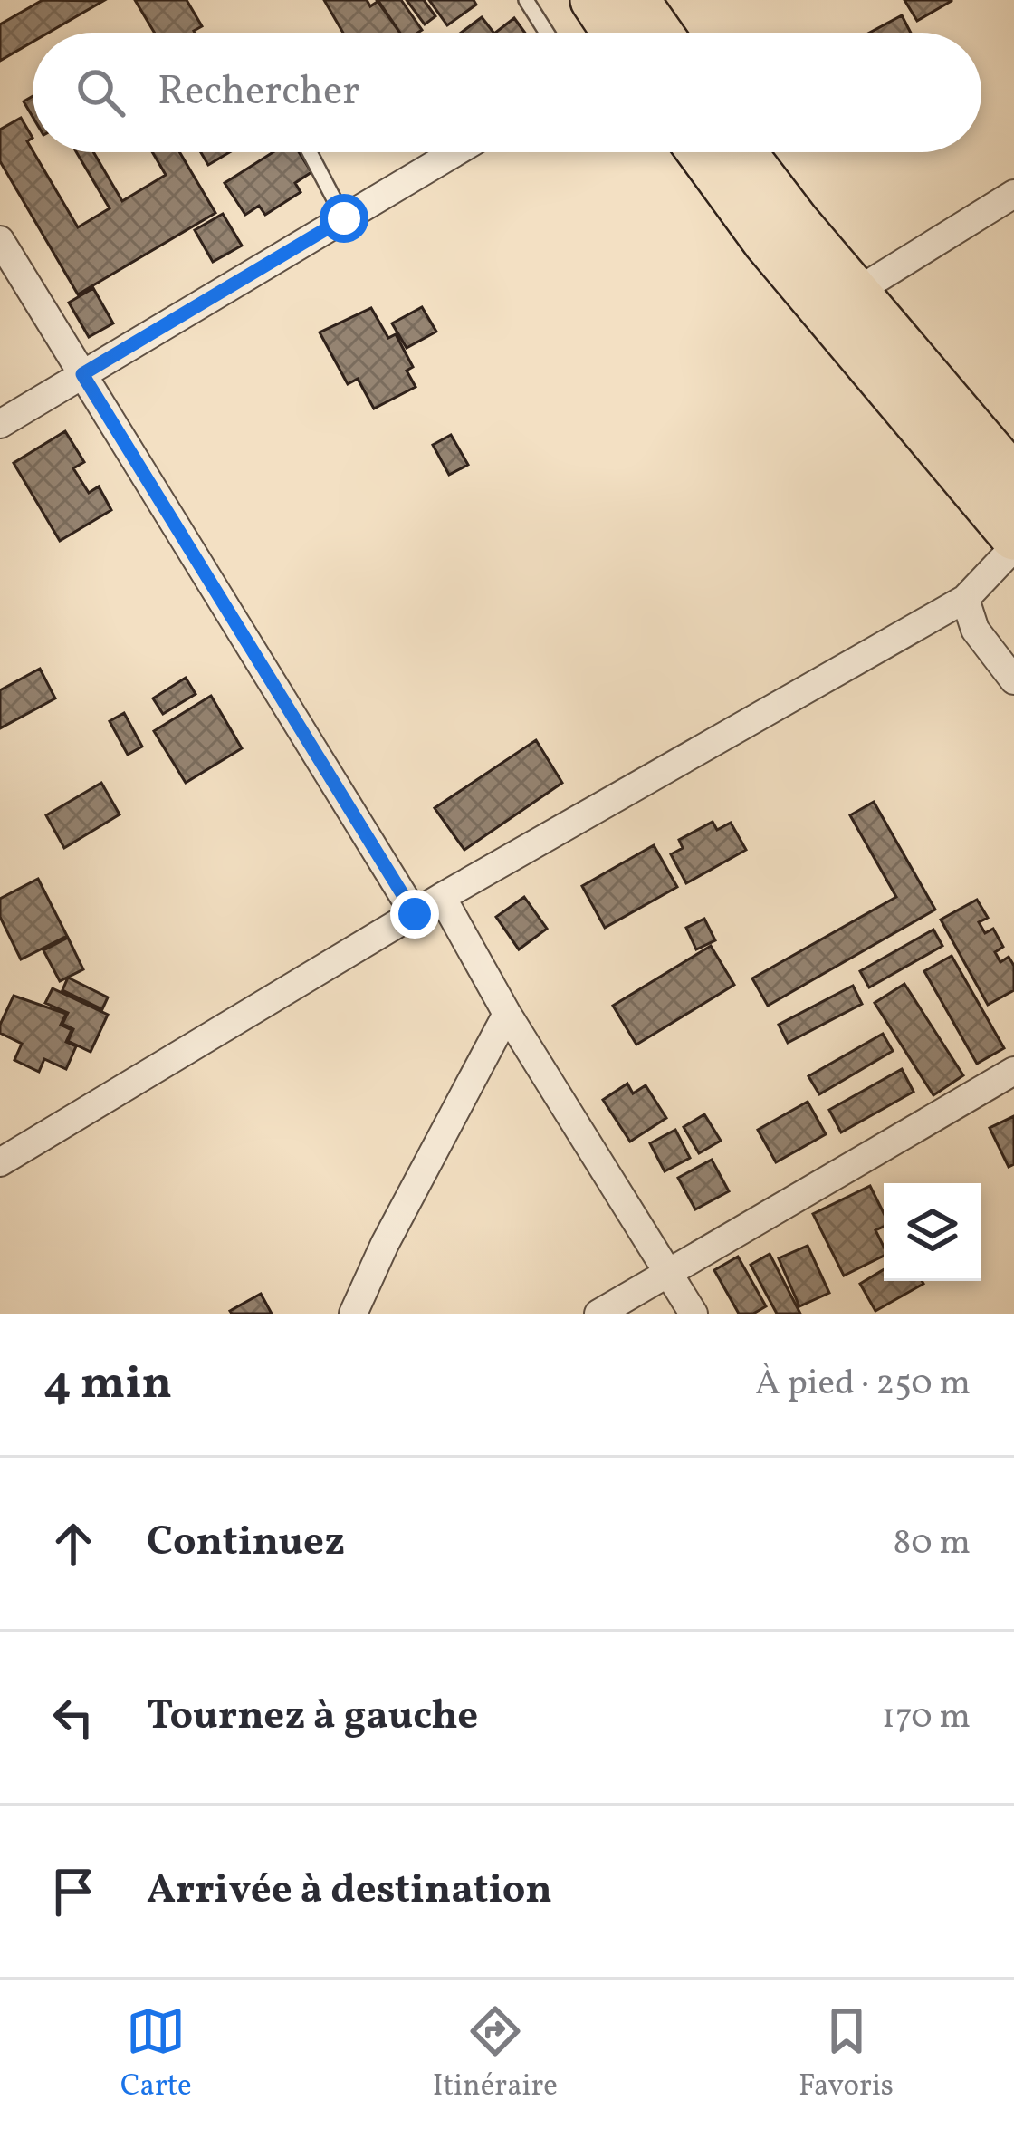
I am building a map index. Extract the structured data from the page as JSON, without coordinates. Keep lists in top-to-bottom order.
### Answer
{
  "page": {
    "search": "Rechercher",
    "heading": ["4 min", "À pied · 250 m"],
    "list": [
      ["Continuez", "80 m"],
      ["Tournez à gauche", "170 m"],
      "Arrivée à destination"
    ],
    "nav": ["Carte", "Itinéraire", "Favoris"]
  }
}
